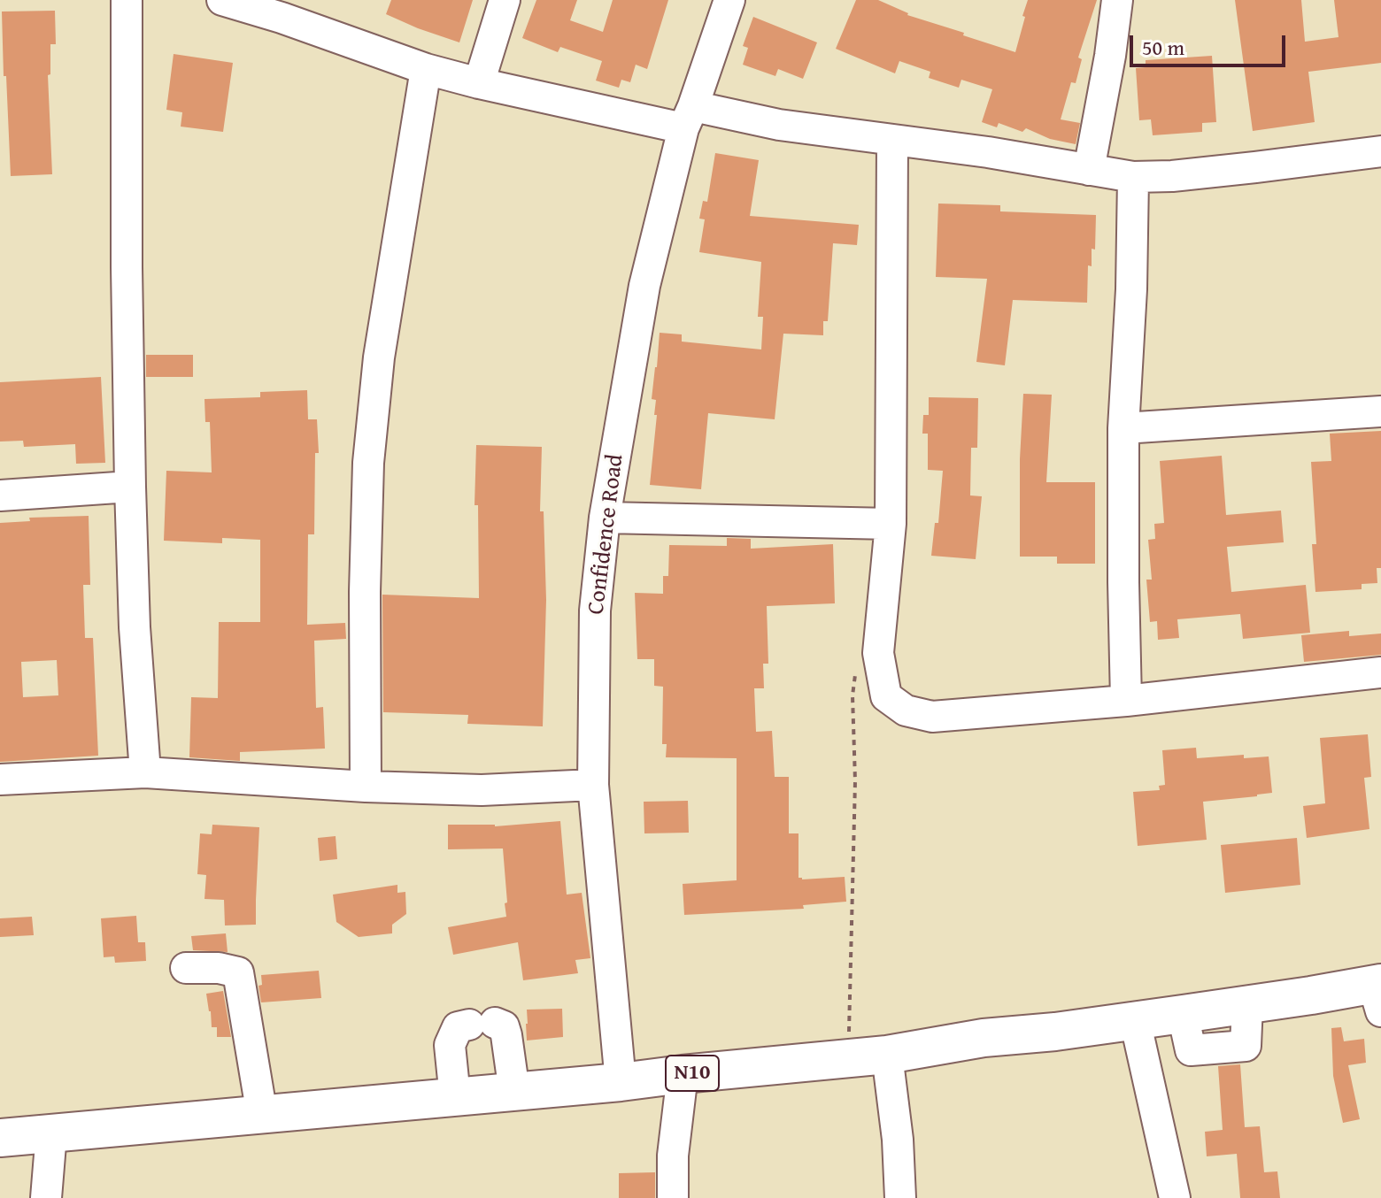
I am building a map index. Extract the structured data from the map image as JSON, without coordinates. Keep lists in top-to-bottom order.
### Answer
{
  "streets": {
    "main road": ["N10"],
    "street": ["Confidence Road"]
  },
  "crossings": [
    ["Confidence Road", "N10"]
  ],
  "scale_bar": "50 m"
}
